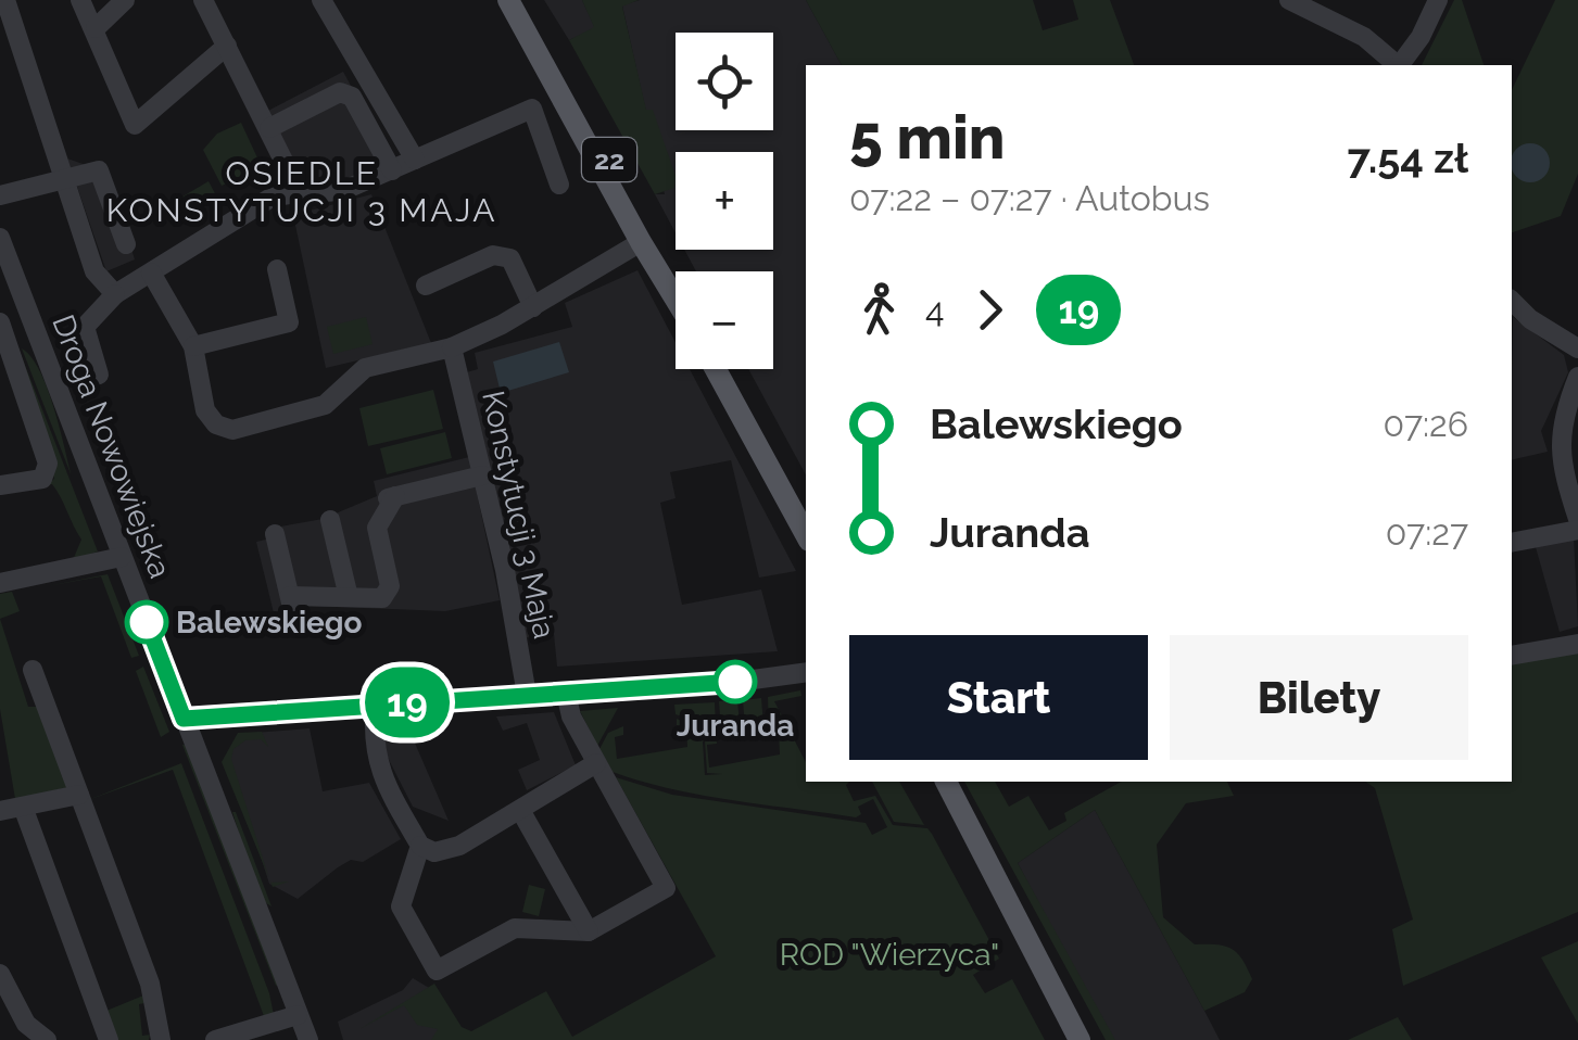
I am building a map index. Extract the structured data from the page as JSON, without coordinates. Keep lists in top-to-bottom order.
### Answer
{
  "streets": {
    "main road": ["22"],
    "street": ["Droga Nowowiejska", "Konstytucji 3 Maja"]
  },
  "districts": ["OSIEDLE KONSTYTUCJI 3 MAJA"],
  "parks": ["ROD \"Wierzyca\""],
  "places": ["Balewskiego", "Juranda"],
  "lines": ["bus line 19"],
  "page": {
    "on_map": "19",
    "map_buttons": ["+", "−"],
    "heading": ["5 min", "07:22 – 07:27 · Autobus", "7.54 zł"],
    "legs": ["4", "19"],
    "list": [
      {
        "name": "Balewskiego",
        "value": "07:26"
      },
      {
        "name": "Juranda",
        "value": "07:27"
      }
    ],
    "buttons": ["Start", "Bilety"]
  }
}
